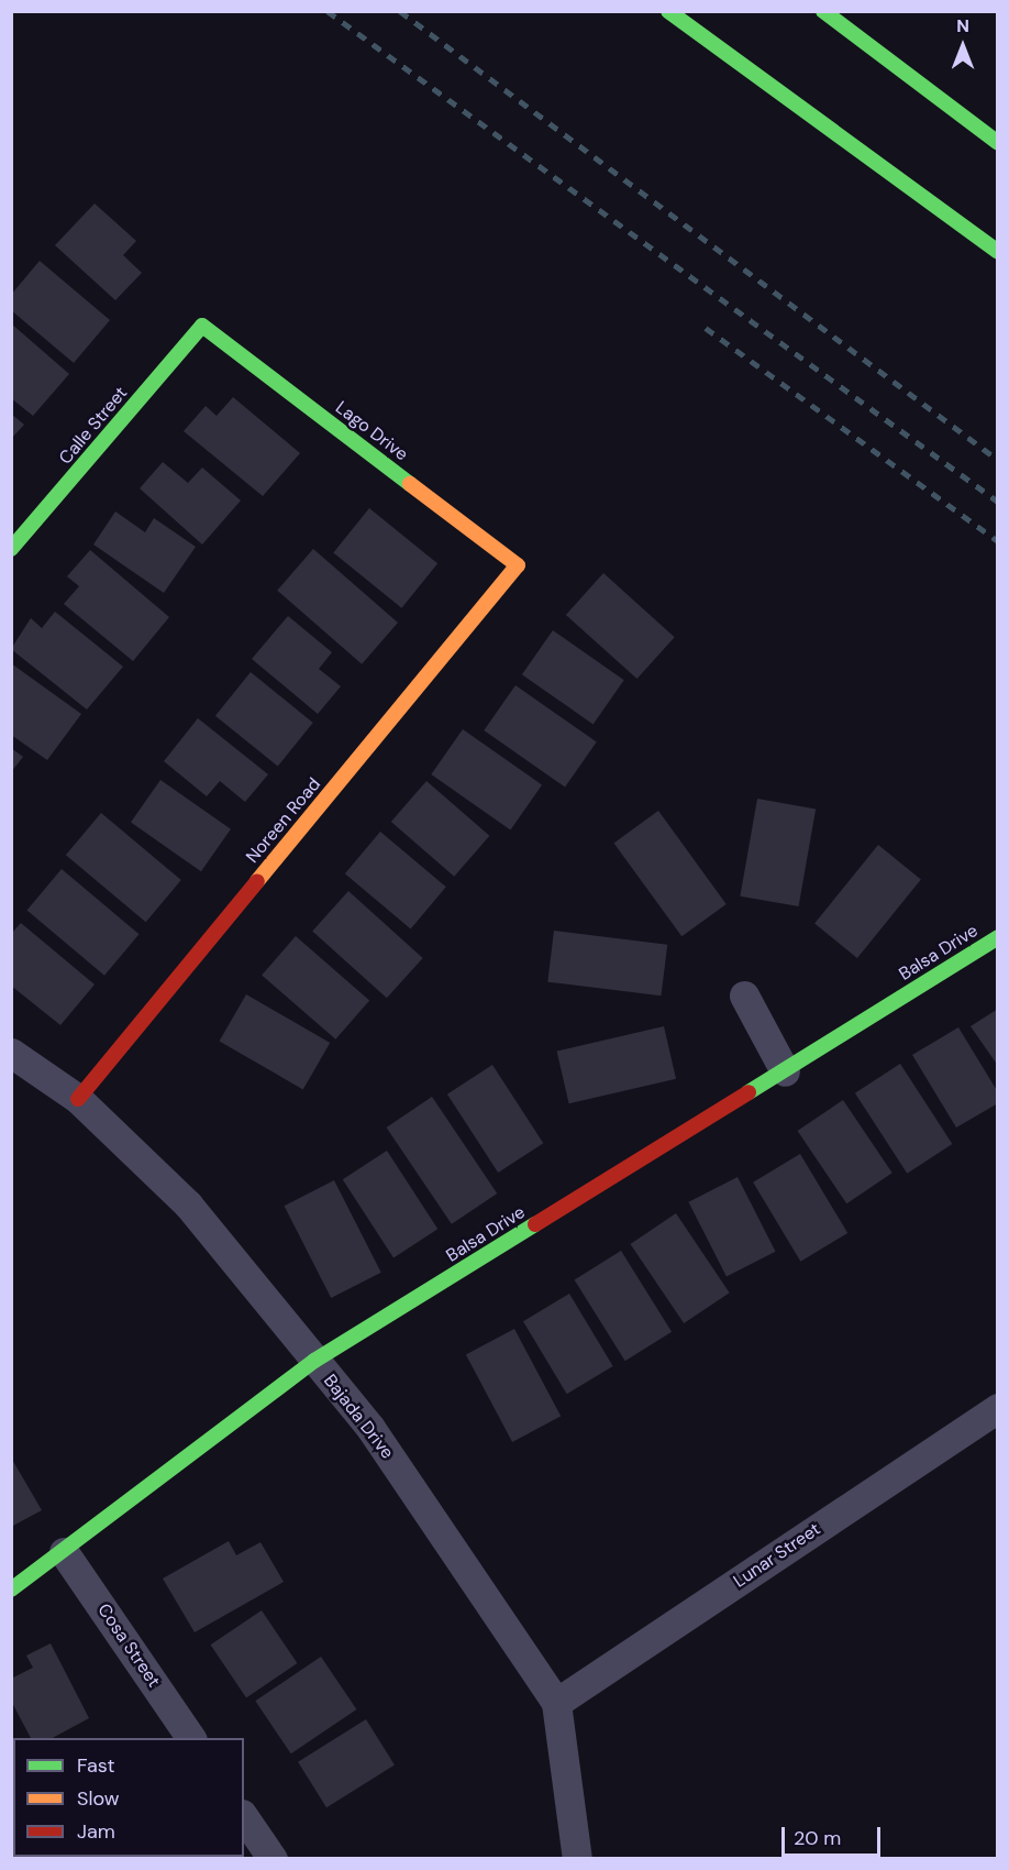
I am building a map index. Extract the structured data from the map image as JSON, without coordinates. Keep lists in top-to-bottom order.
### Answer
{
  "streets": {
    "street": [
      "Calle Street",
      "Lago Drive",
      "Noreen Road",
      "Balsa Drive",
      "Bajada Drive",
      "Lunar Street",
      "Cosa Street"
    ]
  },
  "crossings": [
    ["Calle Street", "Lago Drive"],
    ["Lago Drive", "Noreen Road"],
    ["Noreen Road", "Bajada Drive"],
    ["Balsa Drive", "Bajada Drive"],
    ["Balsa Drive", "Cosa Street"],
    ["Bajada Drive", "Lunar Street"]
  ],
  "legend": ["Fast", "Slow", "Jam"],
  "scale_bar": "20 m",
  "north": "top"
}
